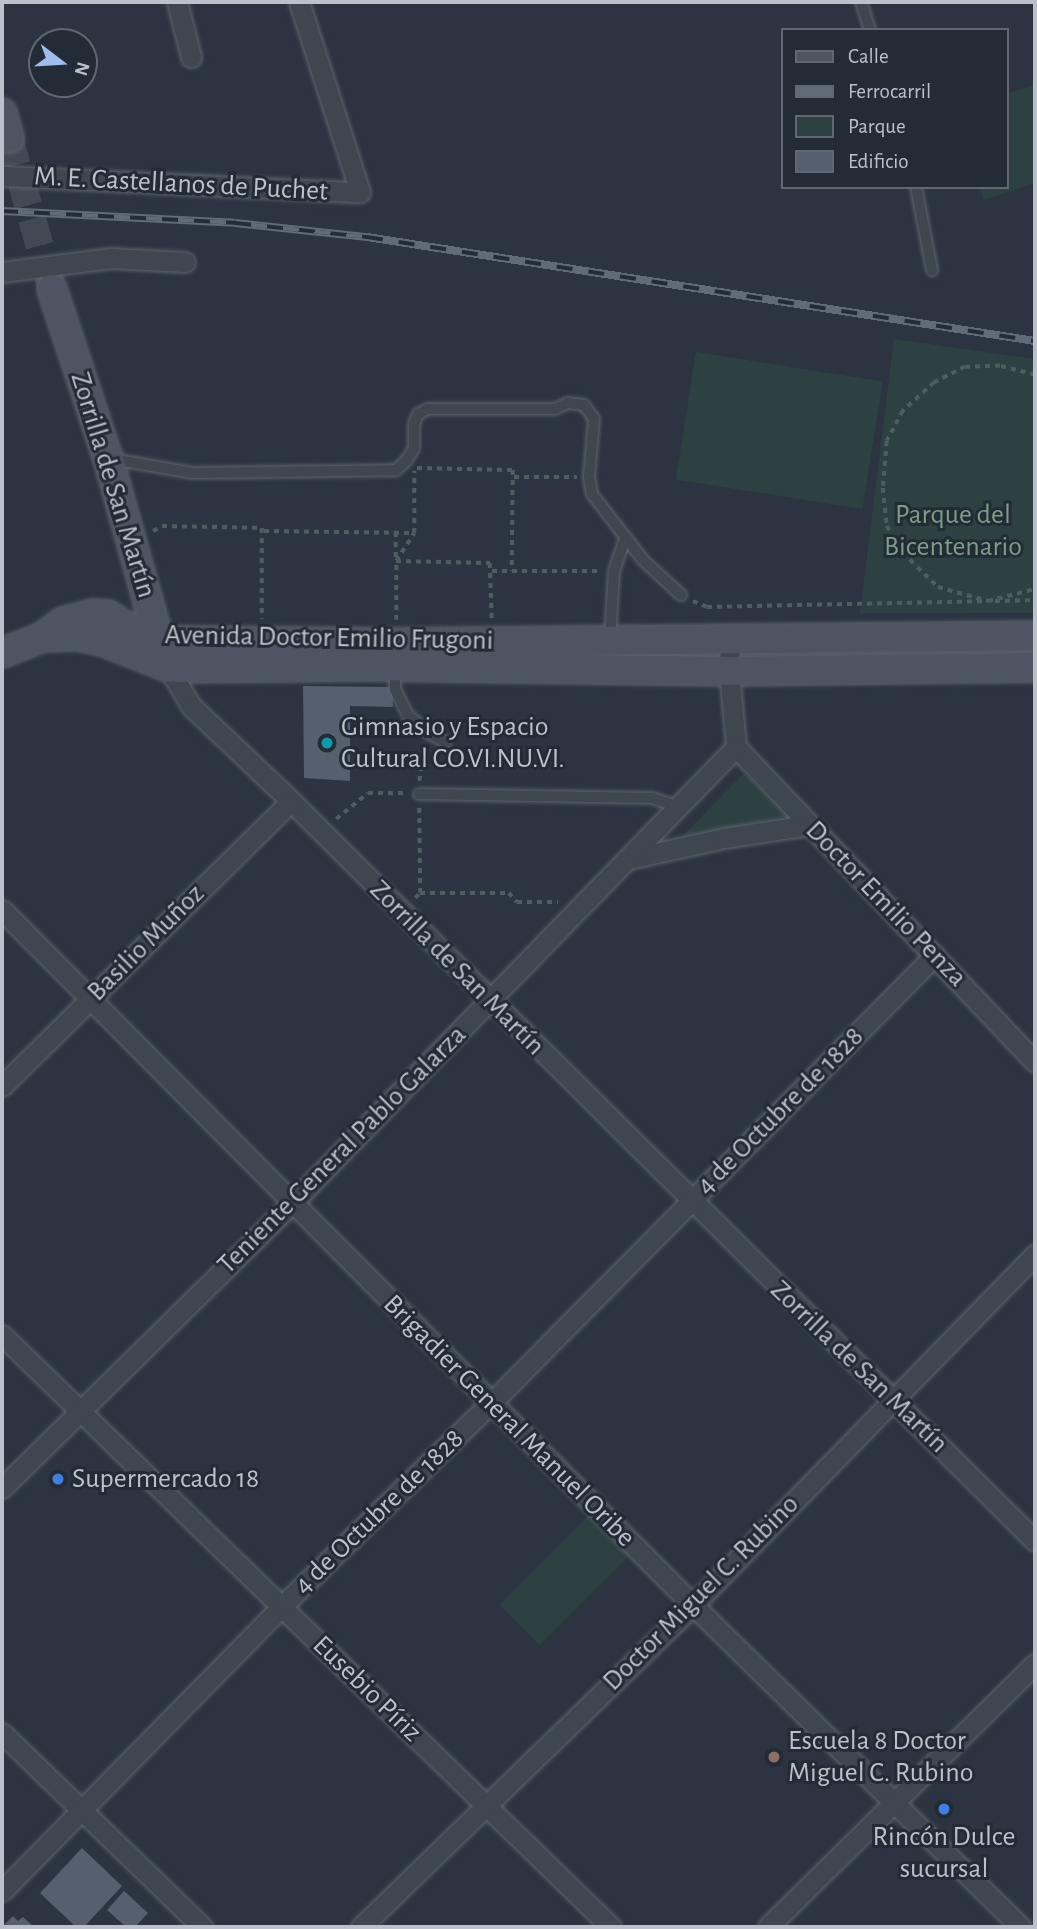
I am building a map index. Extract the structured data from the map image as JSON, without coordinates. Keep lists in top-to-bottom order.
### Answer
{
  "streets": {
    "street": [
      "M. E. Castellanos de Puchet",
      "Zorrilla de San Martín",
      "Avenida Doctor Emilio Frugoni",
      "Doctor Emilio Penza",
      "Basilio Muñoz",
      "4 de Octubre de 1828",
      "Teniente General Pablo Galarza",
      "Brigadier General Manuel Oribe",
      "Doctor Miguel C. Rubino",
      "Eusebio Píriz"
    ]
  },
  "crossings": [
    ["Zorrilla de San Martín", "Avenida Doctor Emilio Frugoni"],
    ["Zorrilla de San Martín", "Basilio Muñoz"],
    ["Zorrilla de San Martín", "4 de Octubre de 1828"],
    ["Zorrilla de San Martín", "Teniente General Pablo Galarza"],
    ["Zorrilla de San Martín", "Doctor Miguel C. Rubino"],
    ["Doctor Emilio Penza", "4 de Octubre de 1828"],
    ["Doctor Emilio Penza", "Teniente General Pablo Galarza"],
    ["Basilio Muñoz", "Brigadier General Manuel Oribe"],
    ["4 de Octubre de 1828", "Brigadier General Manuel Oribe"],
    ["4 de Octubre de 1828", "Eusebio Píriz"],
    ["Teniente General Pablo Galarza", "Brigadier General Manuel Oribe"],
    ["Teniente General Pablo Galarza", "Eusebio Píriz"],
    ["Brigadier General Manuel Oribe", "Doctor Miguel C. Rubino"],
    ["Doctor Miguel C. Rubino", "Eusebio Píriz"]
  ],
  "parks": ["Parque del Bicentenario"],
  "places": [
    "Gimnasio y Espacio Cultural CO.VI.NU.VI.",
    "Supermercado 18",
    "Escuela 8 Doctor Miguel C. Rubino",
    "Rincón Dulce sucursal"
  ],
  "legend": [
    "Calle",
    "Ferrocarril",
    "Parque",
    "Edificio"
  ],
  "north": "right"
}
